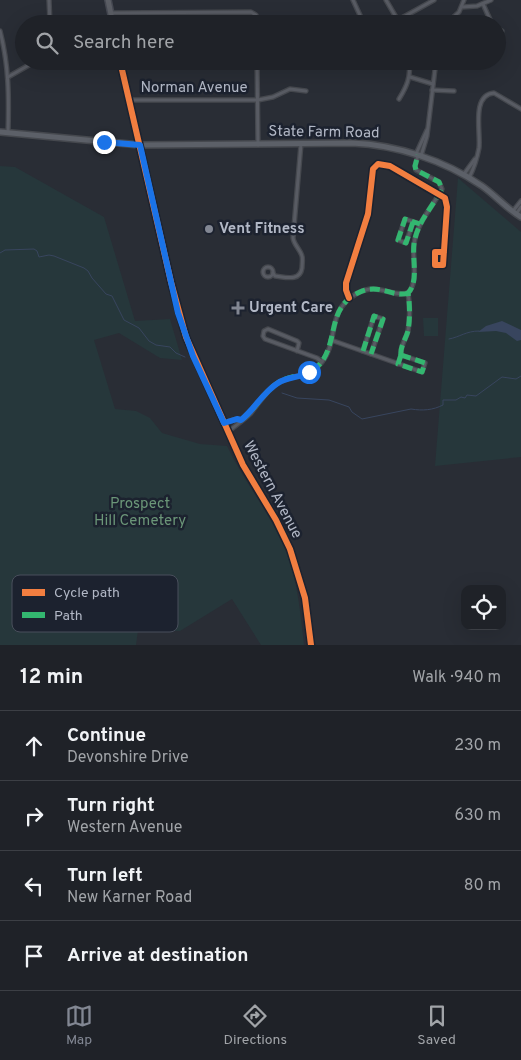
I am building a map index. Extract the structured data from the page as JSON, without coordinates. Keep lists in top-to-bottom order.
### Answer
{
  "streets": {
    "main road": ["State Farm Road", "Western Avenue"],
    "street": ["Norman Avenue"]
  },
  "crossings": [
    ["Norman Avenue", "Western Avenue"],
    ["State Farm Road", "Western Avenue"]
  ],
  "parks": ["Prospect Hill Cemetery"],
  "places": {
    "other": ["Vent Fitness"],
    "health": ["Urgent Care"]
  },
  "legend": ["Cycle path", "Path"],
  "page": {
    "search": "Search here",
    "heading": ["12 min", "Walk · 940 m"],
    "list": [
      ["Continue", "Devonshire Drive", "230 m"],
      ["Turn right", "Western Avenue", "630 m"],
      ["Turn left", "New Karner Road", "80 m"],
      "Arrive at destination"
    ],
    "nav": ["Map", "Directions", "Saved"]
  }
}
